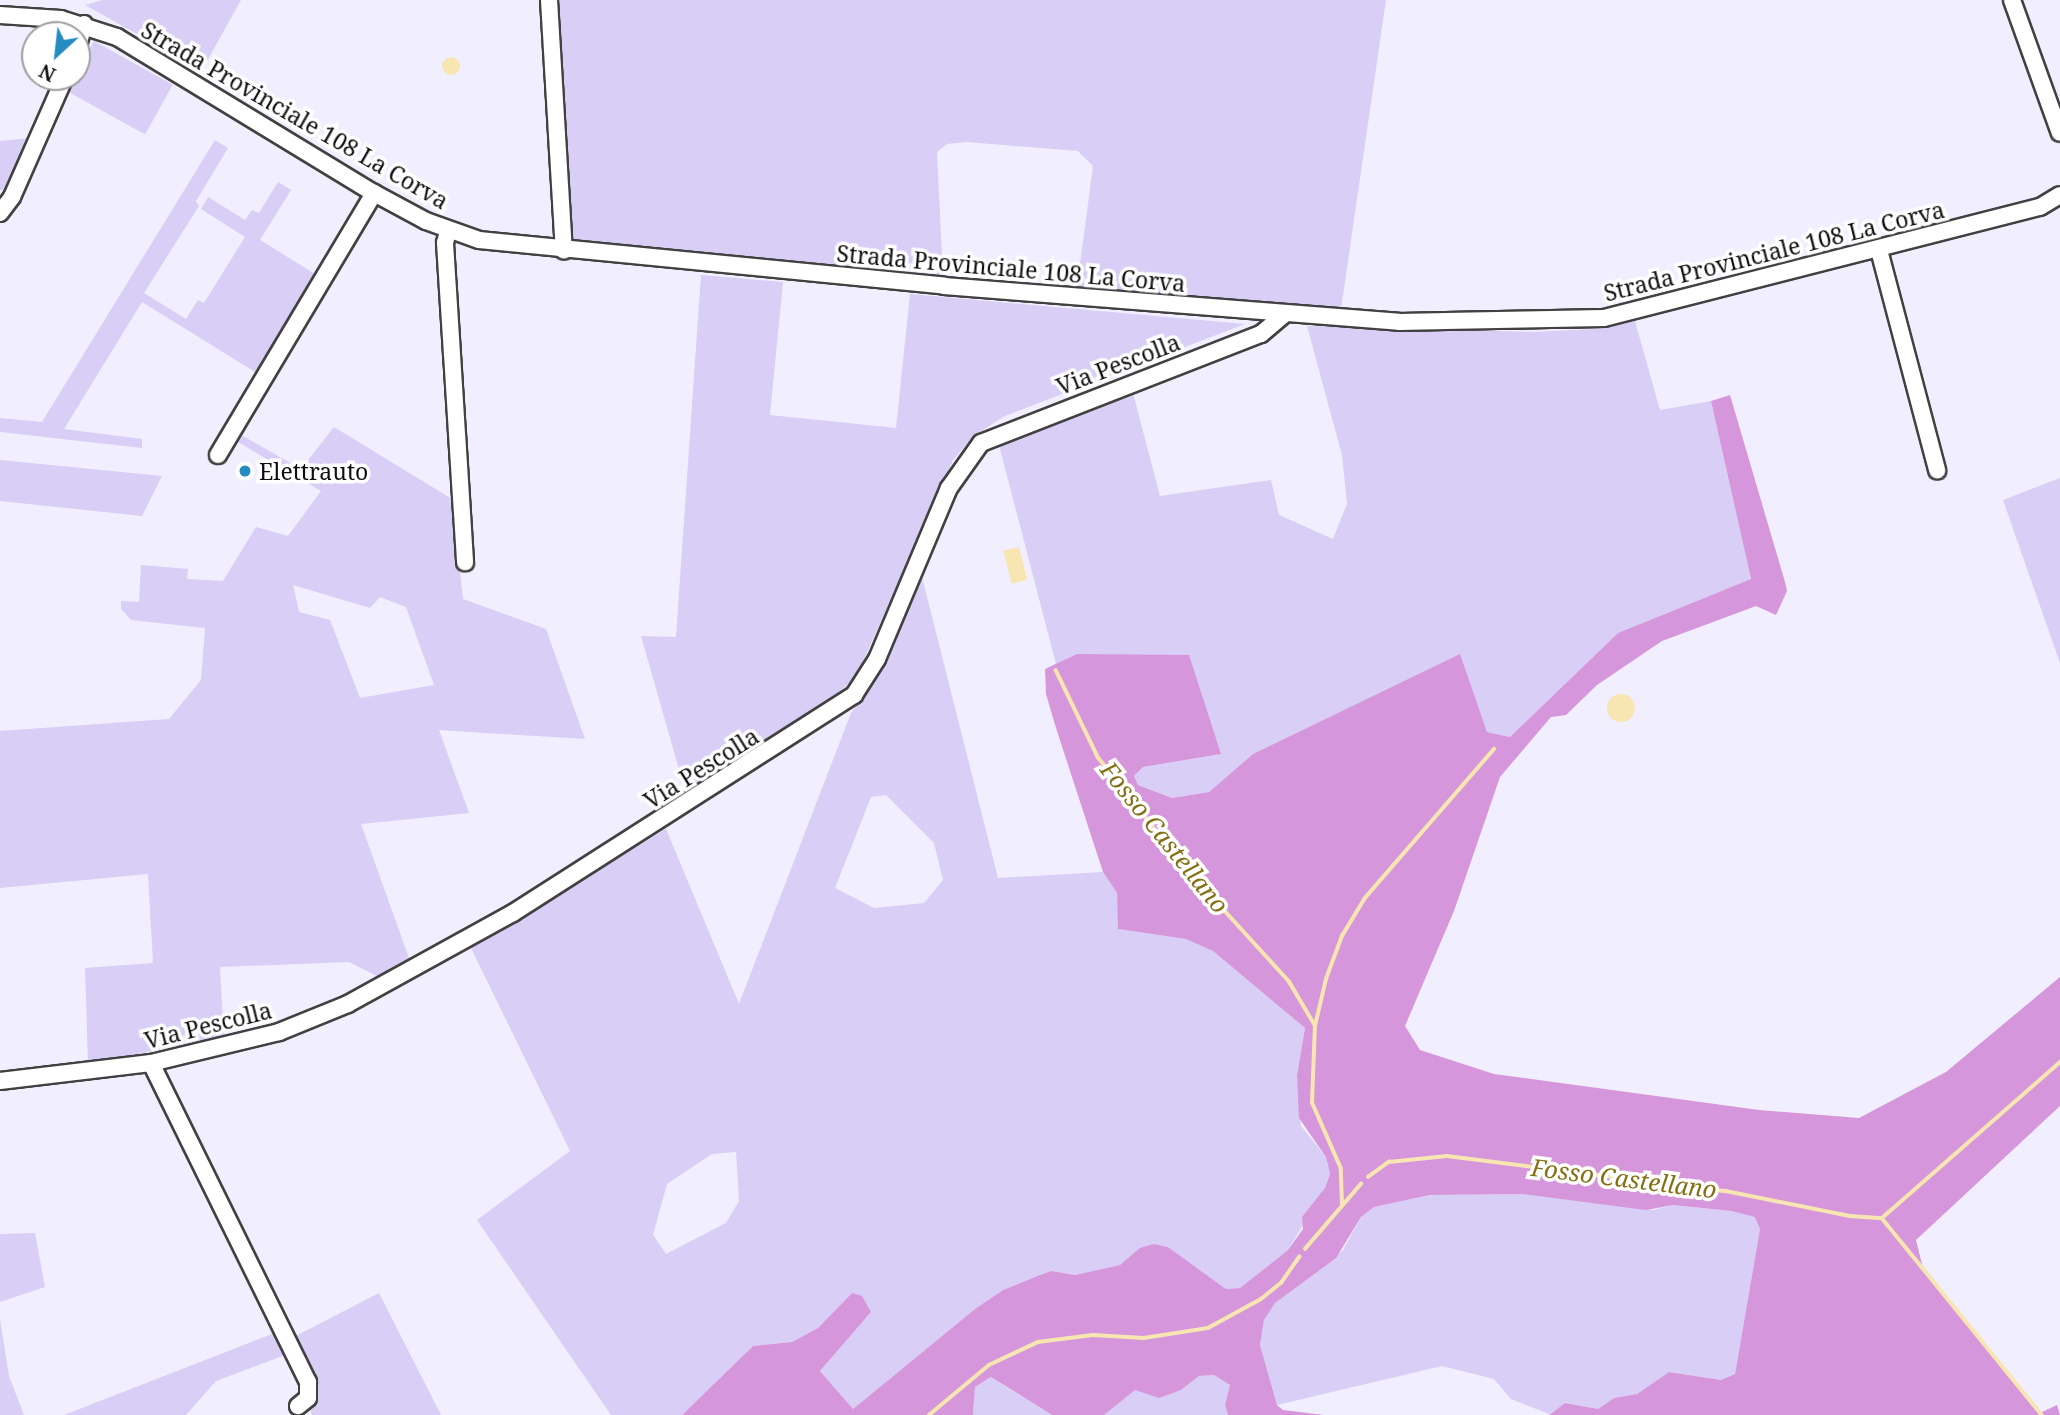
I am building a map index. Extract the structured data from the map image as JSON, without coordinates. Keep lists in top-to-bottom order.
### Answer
{
  "streets": {
    "street": ["Strada Provinciale 108 La Corva", "Via Pescolla"]
  },
  "crossings": [
    ["Strada Provinciale 108 La Corva", "Via Pescolla"]
  ],
  "water": ["Fosso Castellano"],
  "places": ["Elettrauto"],
  "north": "bottom left"
}
